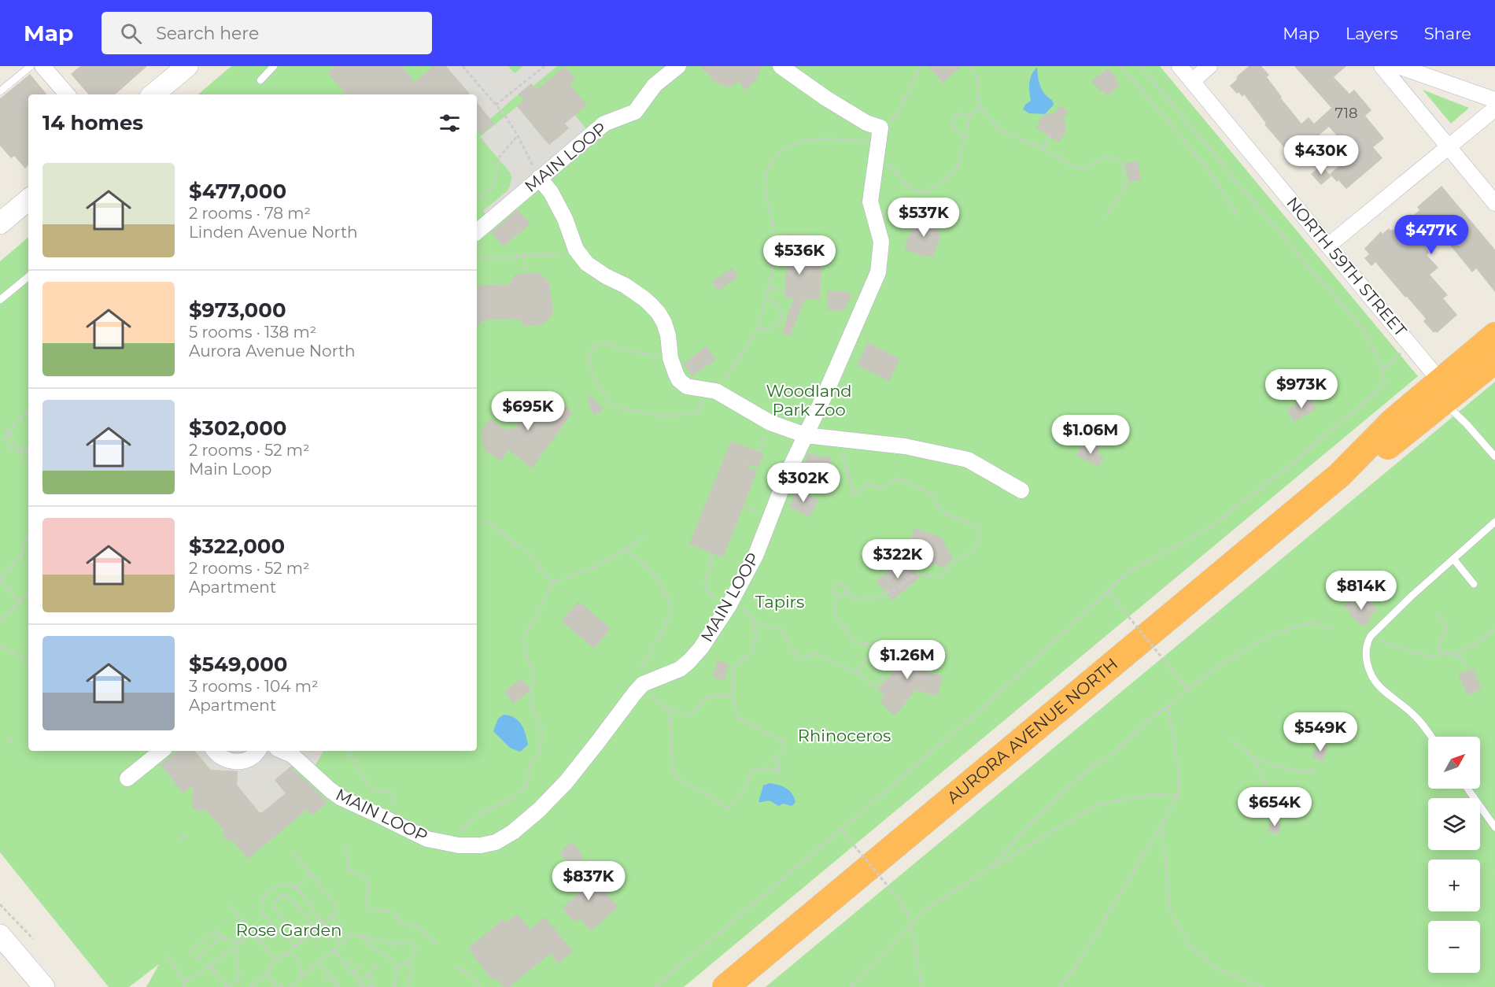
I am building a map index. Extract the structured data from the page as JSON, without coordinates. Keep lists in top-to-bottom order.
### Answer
{
  "streets": {
    "highway": ["AURORA AVENUE NORTH"],
    "street": ["MAIN LOOP", "NORTH 59TH STREET"]
  },
  "crossings": [
    ["NORTH 59TH STREET", "AURORA AVENUE NORTH"]
  ],
  "parks": [
    "Woodland Park Zoo",
    "Tapirs",
    "Rhinoceros",
    "Rose Garden"
  ],
  "house_numbers": ["718"],
  "north": "top right",
  "page": {
    "header": "Map",
    "search": "Search here",
    "nav": ["Map", "Layers", "Share"],
    "heading": "14 homes",
    "price": [
      "$430K",
      "$537K",
      "$477K",
      "$536K",
      "$973K",
      "$695K",
      "$1.06M",
      "$302K",
      "$322K",
      "$814K",
      "$1.26M",
      "$549K",
      "$654K",
      "$837K"
    ],
    "list": [
      {
        "name": "$477,000",
        "note": "2 rooms · 78 m² · Linden Avenue North"
      },
      {
        "name": "$973,000",
        "note": "5 rooms · 138 m² · Aurora Avenue North"
      },
      {
        "name": "$302,000",
        "note": "2 rooms · 52 m² · Main Loop"
      },
      {
        "name": "$322,000",
        "note": "2 rooms · 52 m² · Apartment"
      },
      {
        "name": "$549,000",
        "note": "3 rooms · 104 m² · Apartment"
      }
    ],
    "map_buttons": ["+", "−"]
  }
}
